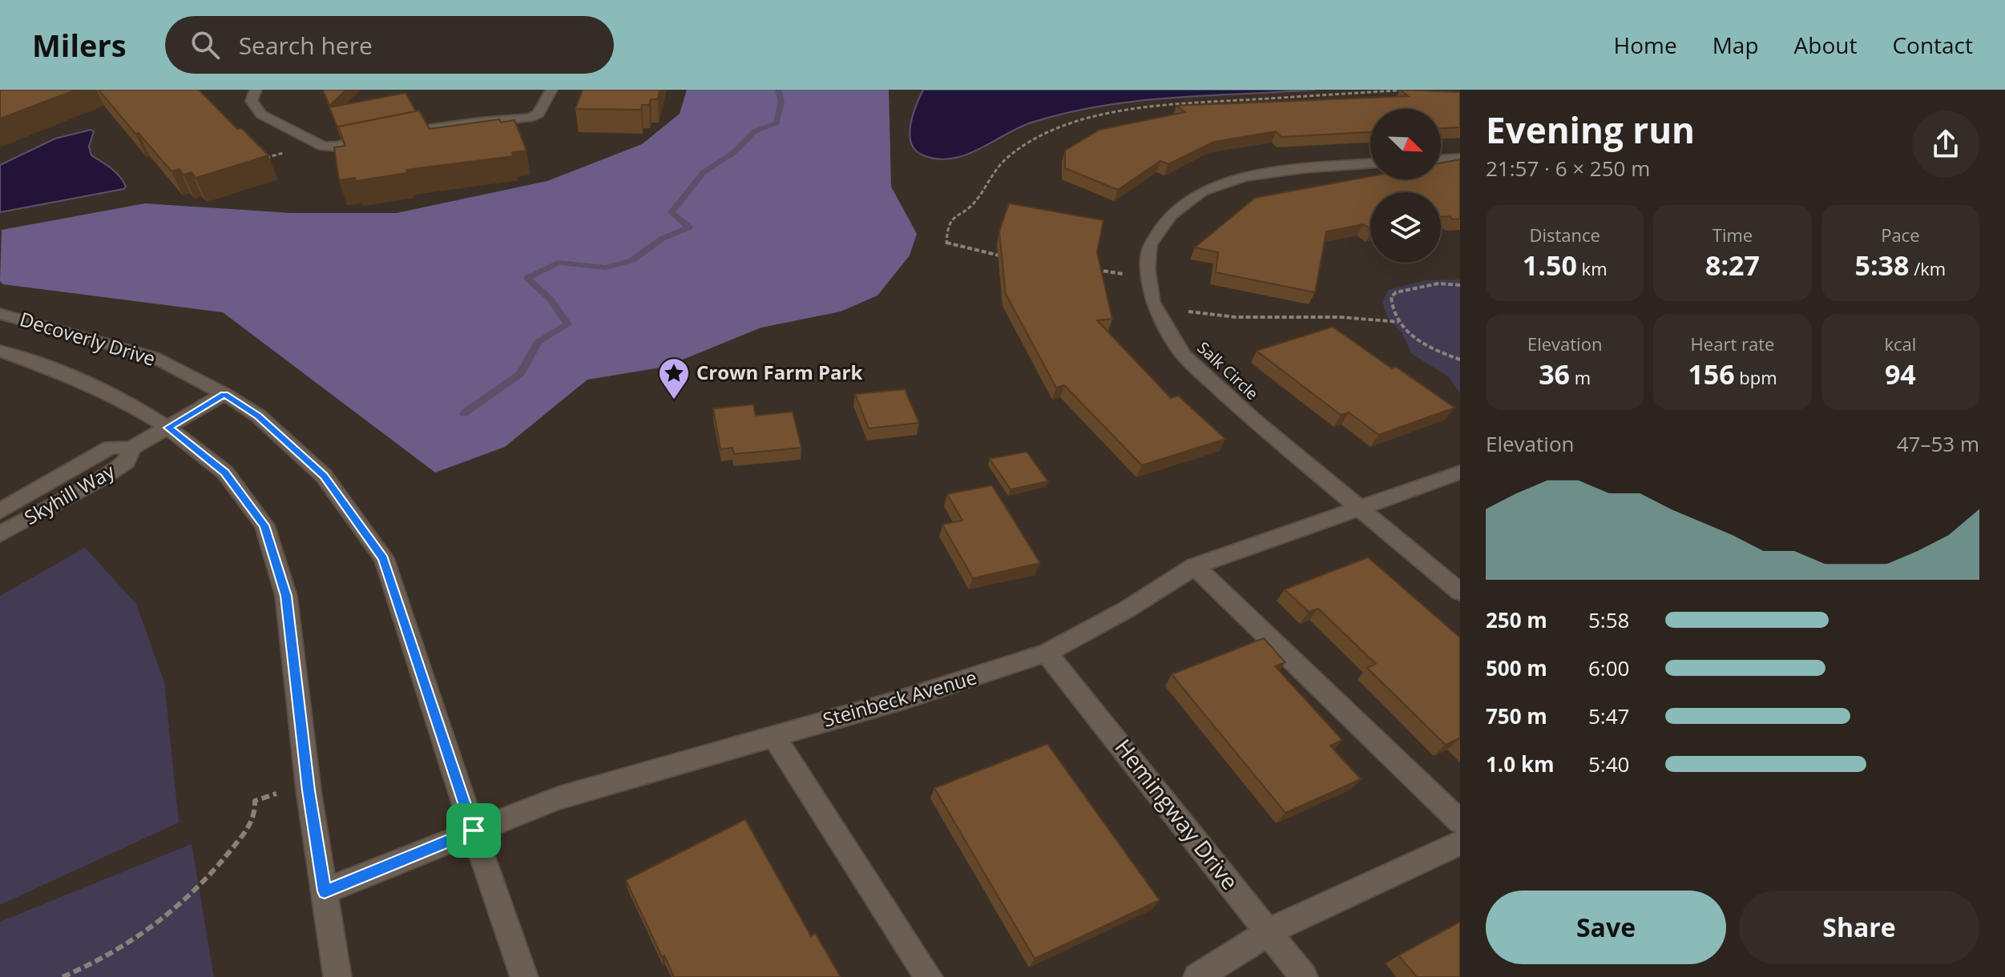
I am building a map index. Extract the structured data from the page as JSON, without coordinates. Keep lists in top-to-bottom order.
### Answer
{
  "streets": {
    "street": [
      "Decoverly Drive",
      "Salk Circle",
      "Skyhill Way",
      "Steinbeck Avenue",
      "Hemingway Drive"
    ]
  },
  "crossings": [
    ["Decoverly Drive", "Skyhill Way"],
    ["Decoverly Drive", "Steinbeck Avenue"],
    ["Salk Circle", "Steinbeck Avenue"],
    ["Steinbeck Avenue", "Hemingway Drive"]
  ],
  "places": {
    "place": ["Crown Farm Park"]
  },
  "north": "bottom right",
  "page": {
    "header": "Milers",
    "search": "Search here",
    "nav": [
      "Home",
      "Map",
      "About",
      "Contact"
    ],
    "heading": ["Evening run", "21:57 · 6 × 250 m"],
    "stats": [
      ["Distance", "1.50 km"],
      ["Time", "8:27"],
      ["Pace", "5:38 /km"],
      ["Elevation", "36 m"],
      ["Heart rate", "156 bpm"],
      ["kcal", "94"]
    ],
    "chart": ["Elevation", "47–53 m"],
    "list": [
      {
        "name": "250 m",
        "note": "5:58"
      },
      {
        "name": "500 m",
        "note": "6:00"
      },
      {
        "name": "750 m",
        "note": "5:47"
      },
      {
        "name": "1.0 km",
        "note": "5:40"
      }
    ],
    "buttons": ["Save", "Share"]
  }
}
